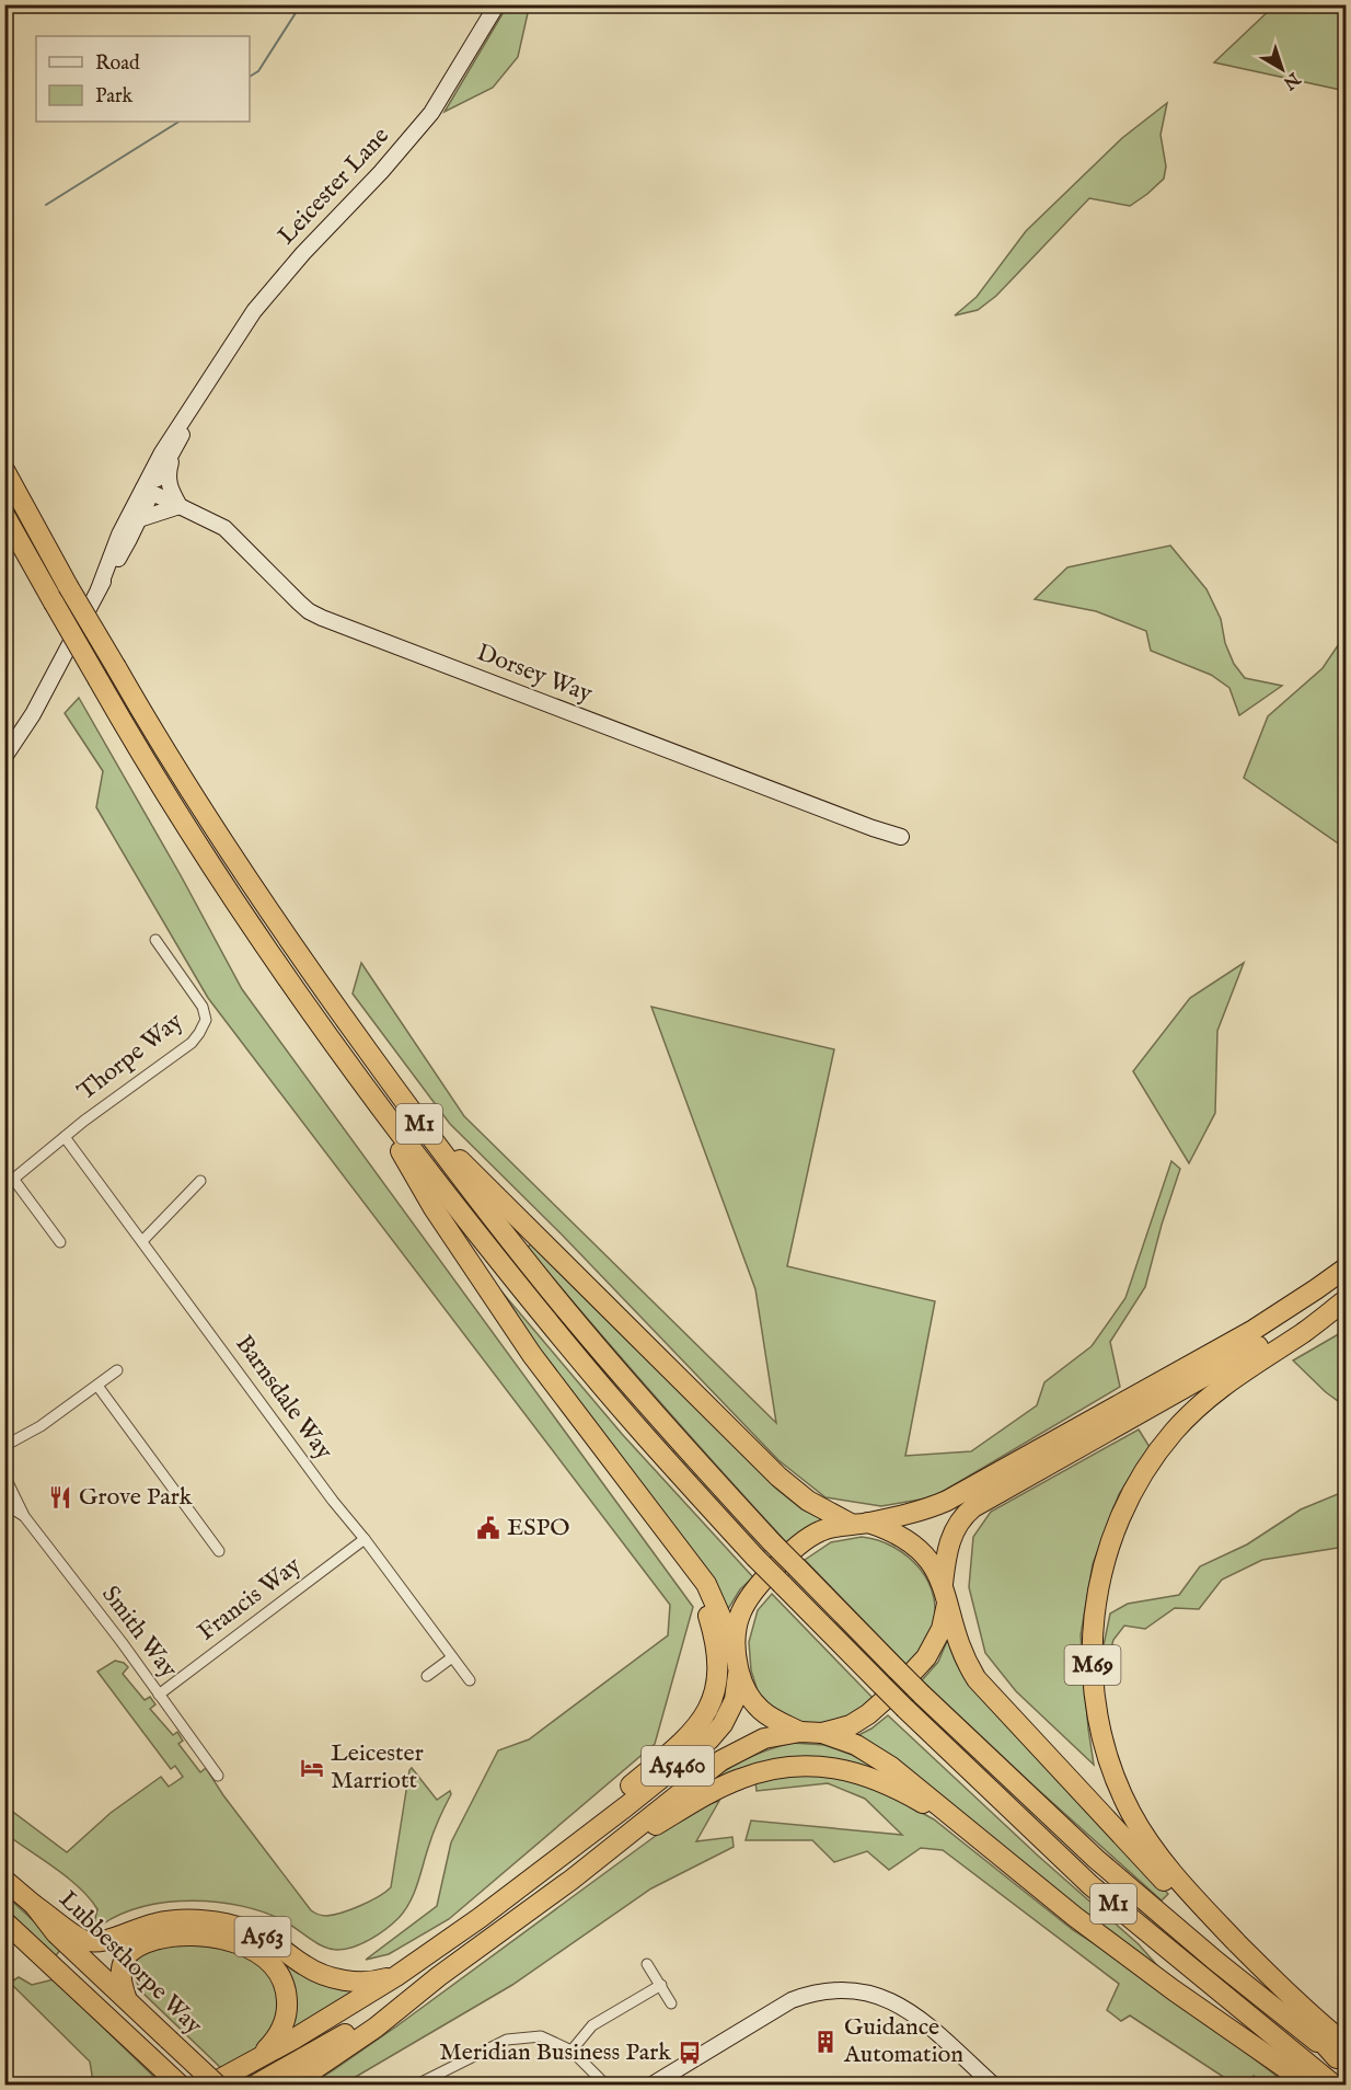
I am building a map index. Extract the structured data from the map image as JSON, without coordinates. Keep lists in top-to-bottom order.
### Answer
{
  "streets": {
    "highway": [
      "M1",
      "M69",
      "A5460",
      "A563",
      "Lubbesthorpe Way"
    ],
    "street": [
      "Leicester Lane",
      "Dorsey Way",
      "Thorpe Way",
      "Barnsdale Way",
      "Francis Way",
      "Smith Way"
    ]
  },
  "crossings": [
    ["Leicester Lane", "Dorsey Way"],
    ["Thorpe Way", "Barnsdale Way"],
    ["M1", "M69"],
    ["Barnsdale Way", "Francis Way"],
    ["Francis Way", "Smith Way"],
    ["M69", "A5460"],
    ["A5460", "A563"],
    ["A563", "Lubbesthorpe Way"]
  ],
  "places": {
    "restaurant": ["Grove Park"],
    "public building": ["ESPO"],
    "hotel": ["Leicester Marriott"],
    "building": ["Guidance Automation"],
    "bus stop": ["Meridian Business Park"]
  },
  "legend": ["Road", "Park"],
  "north": "bottom right"
}
